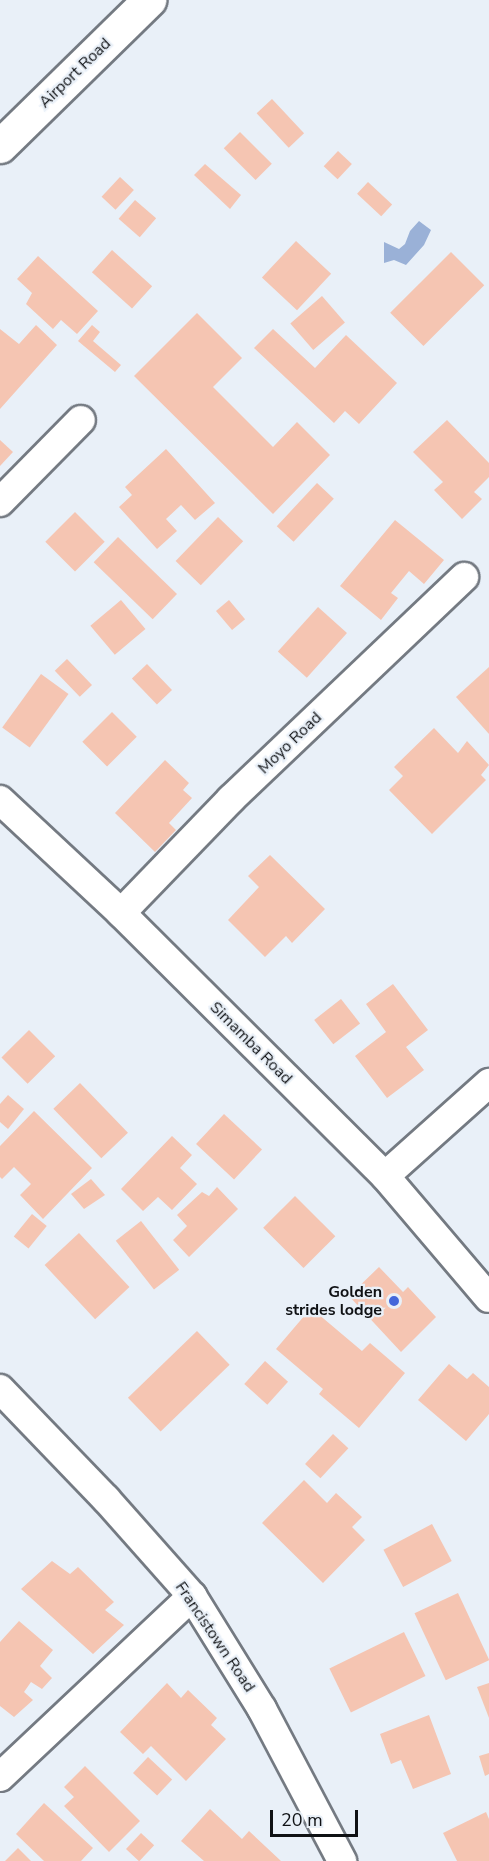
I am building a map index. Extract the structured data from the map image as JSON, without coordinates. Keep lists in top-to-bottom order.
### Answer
{
  "streets": {
    "street": [
      "Airport Road",
      "Moyo Road",
      "Simamba Road",
      "Francistown Road"
    ]
  },
  "crossings": [
    ["Moyo Road", "Simamba Road"]
  ],
  "places": ["Golden strides lodge"],
  "scale_bar": "20 m"
}
